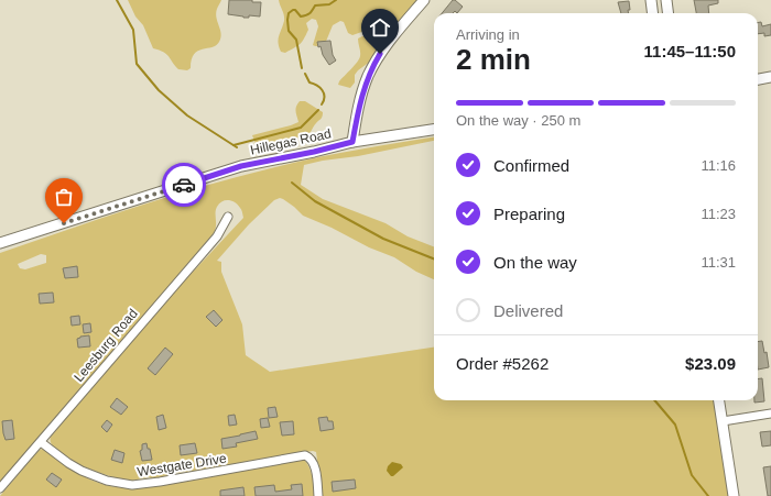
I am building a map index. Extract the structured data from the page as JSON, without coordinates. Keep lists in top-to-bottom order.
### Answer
{
  "streets": {
    "main road": ["Hillegas Road"],
    "street": ["Leesburg Road", "Westgate Drive"]
  },
  "crossings": [
    ["Leesburg Road", "Westgate Drive"]
  ],
  "page": {
    "heading": ["2 min", "Arriving in", "11:45–11:50"],
    "panel": ["Order #5262", "$23.09"],
    "bar": "On the way · 250 m",
    "list": [
      ["Confirmed", "11:16"],
      ["Preparing", "11:23"],
      ["On the way", "11:31"],
      "Delivered"
    ]
  }
}
